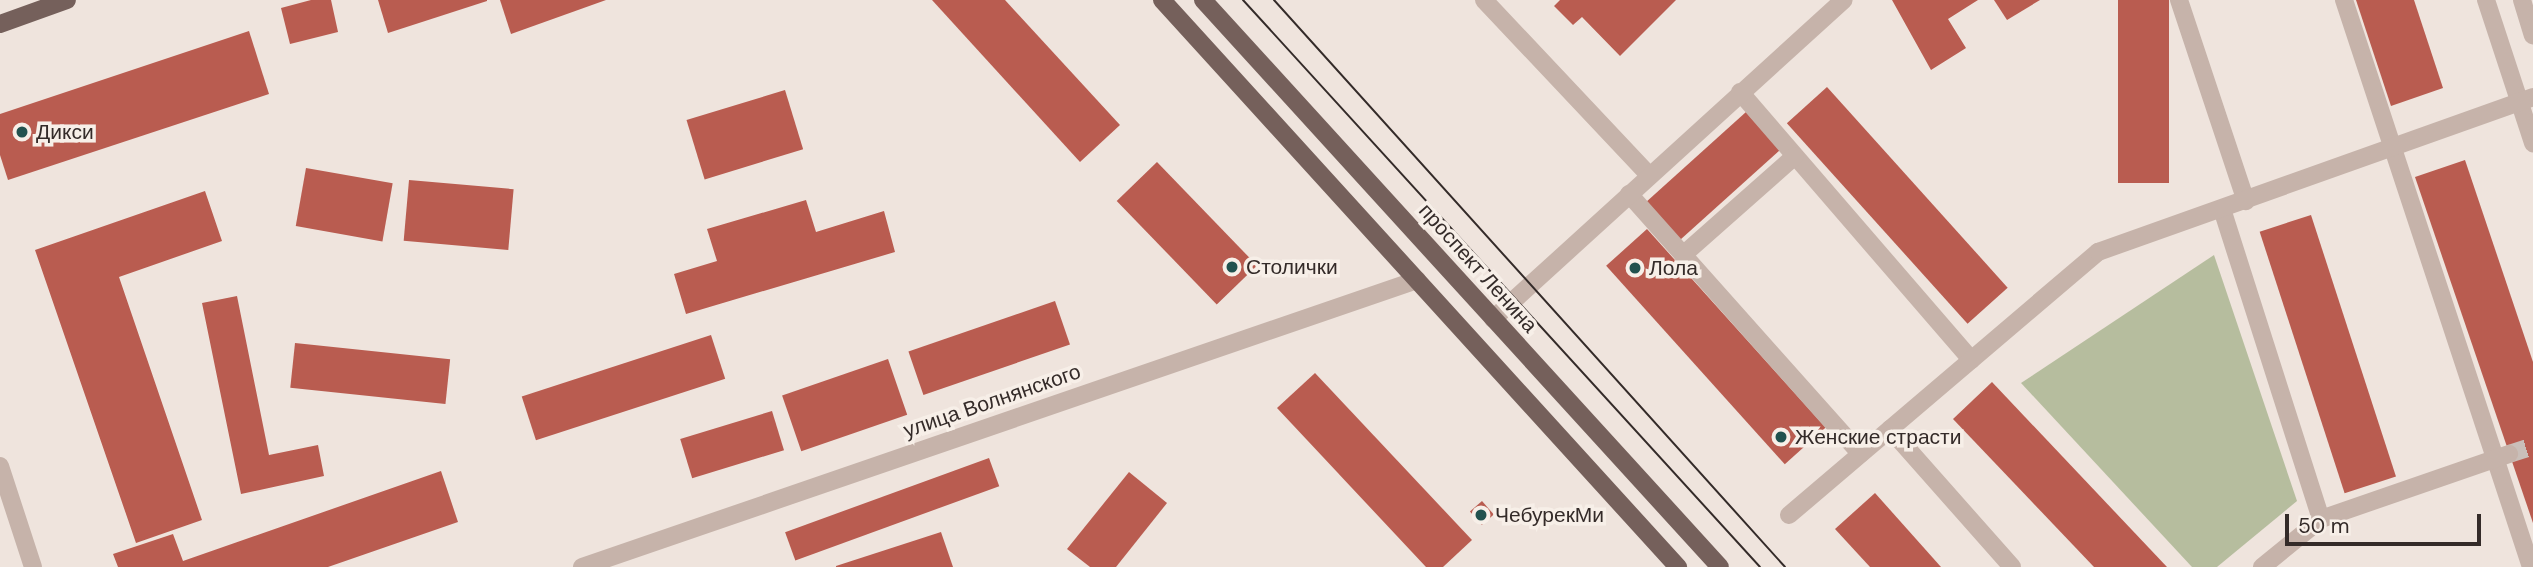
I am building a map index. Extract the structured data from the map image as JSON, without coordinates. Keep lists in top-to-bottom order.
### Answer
{
  "streets": {
    "main road": ["проспект Ленина"],
    "street": ["улица Волнянского"]
  },
  "places": [
    "Дикси",
    "Столички",
    "Лола",
    "Женские страсти",
    "ЧебурекМи"
  ],
  "scale_bar": "50 m"
}
